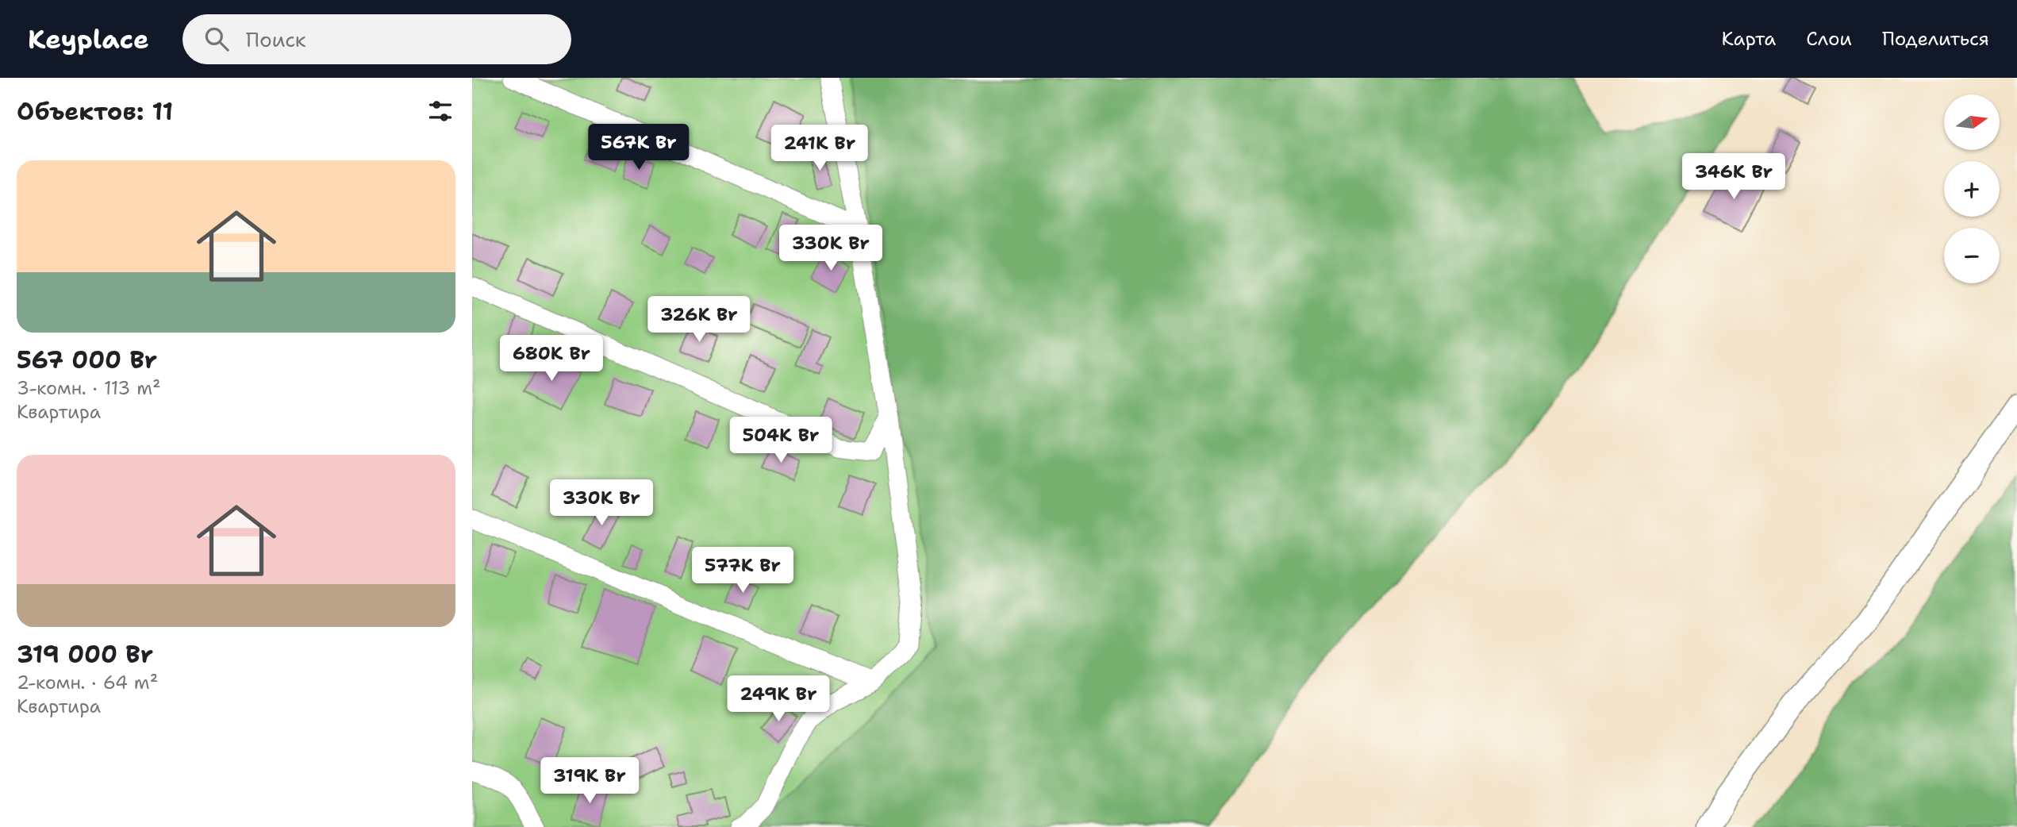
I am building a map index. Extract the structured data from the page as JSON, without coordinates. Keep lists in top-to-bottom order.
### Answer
{
  "north": "right",
  "page": {
    "header": "Keyplace",
    "search": "Поиск",
    "nav": ["Карта", "Слои", "Поделиться"],
    "heading": "Объектов: 11",
    "map_buttons": ["+", "−"],
    "price": [
      "567K Br",
      "241K Br",
      "346K Br",
      "330K Br",
      "326K Br",
      "680K Br",
      "504K Br",
      "330K Br",
      "577K Br",
      "249K Br",
      "319K Br"
    ],
    "list": [
      {
        "name": "567 000 Br",
        "note": "3-комн. · 113 m² · Квартира"
      },
      {
        "name": "319 000 Br",
        "note": "2-комн. · 64 m² · Квартира"
      }
    ]
  }
}
